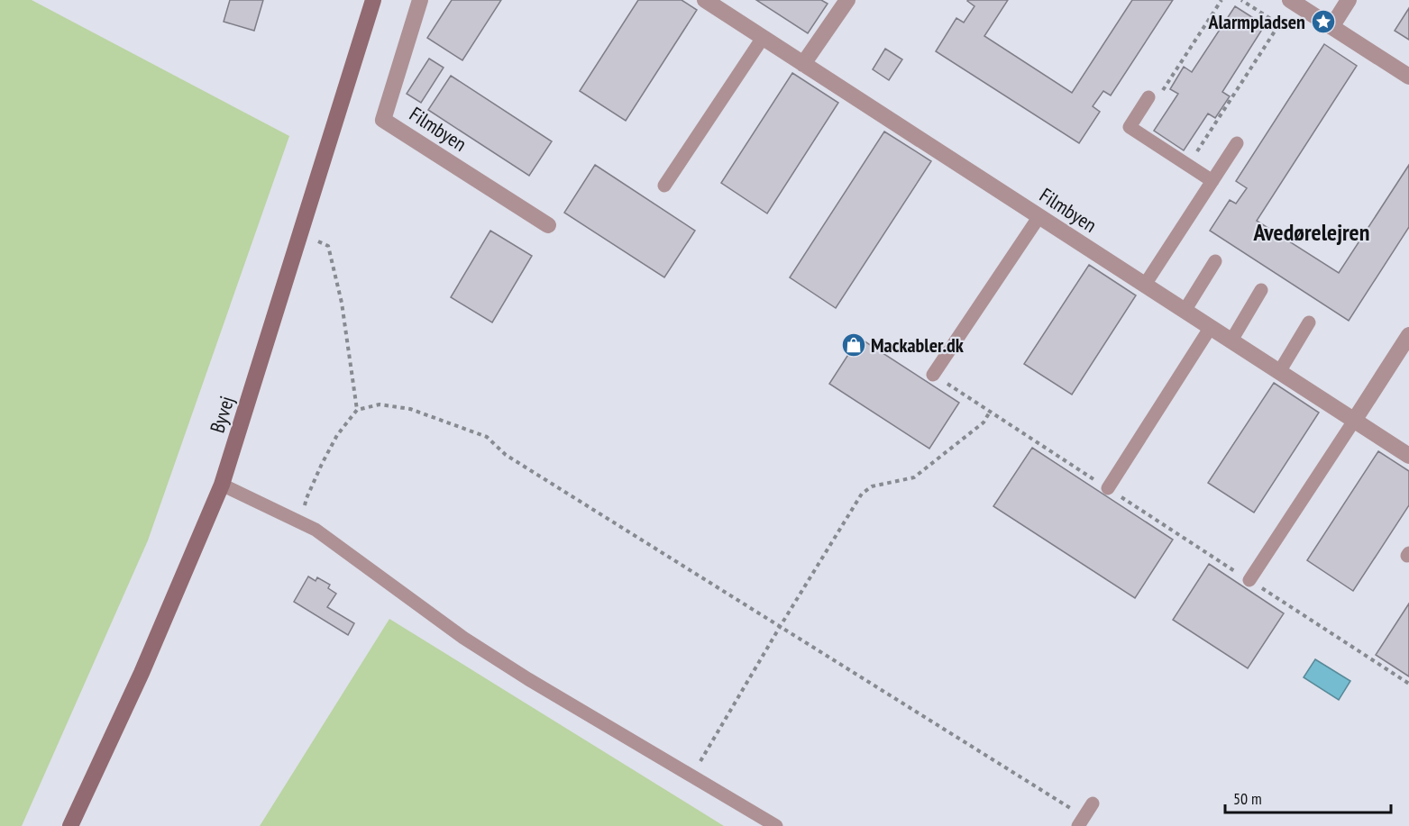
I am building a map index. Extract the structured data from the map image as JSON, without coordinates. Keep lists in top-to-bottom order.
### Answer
{
  "streets": {
    "street": ["Filmbyen", "Byvej"]
  },
  "districts": ["Avedørelejren"],
  "places": {
    "place": ["Alarmpladsen"],
    "shop": ["Mackabler.dk"]
  },
  "scale_bar": "50 m"
}
